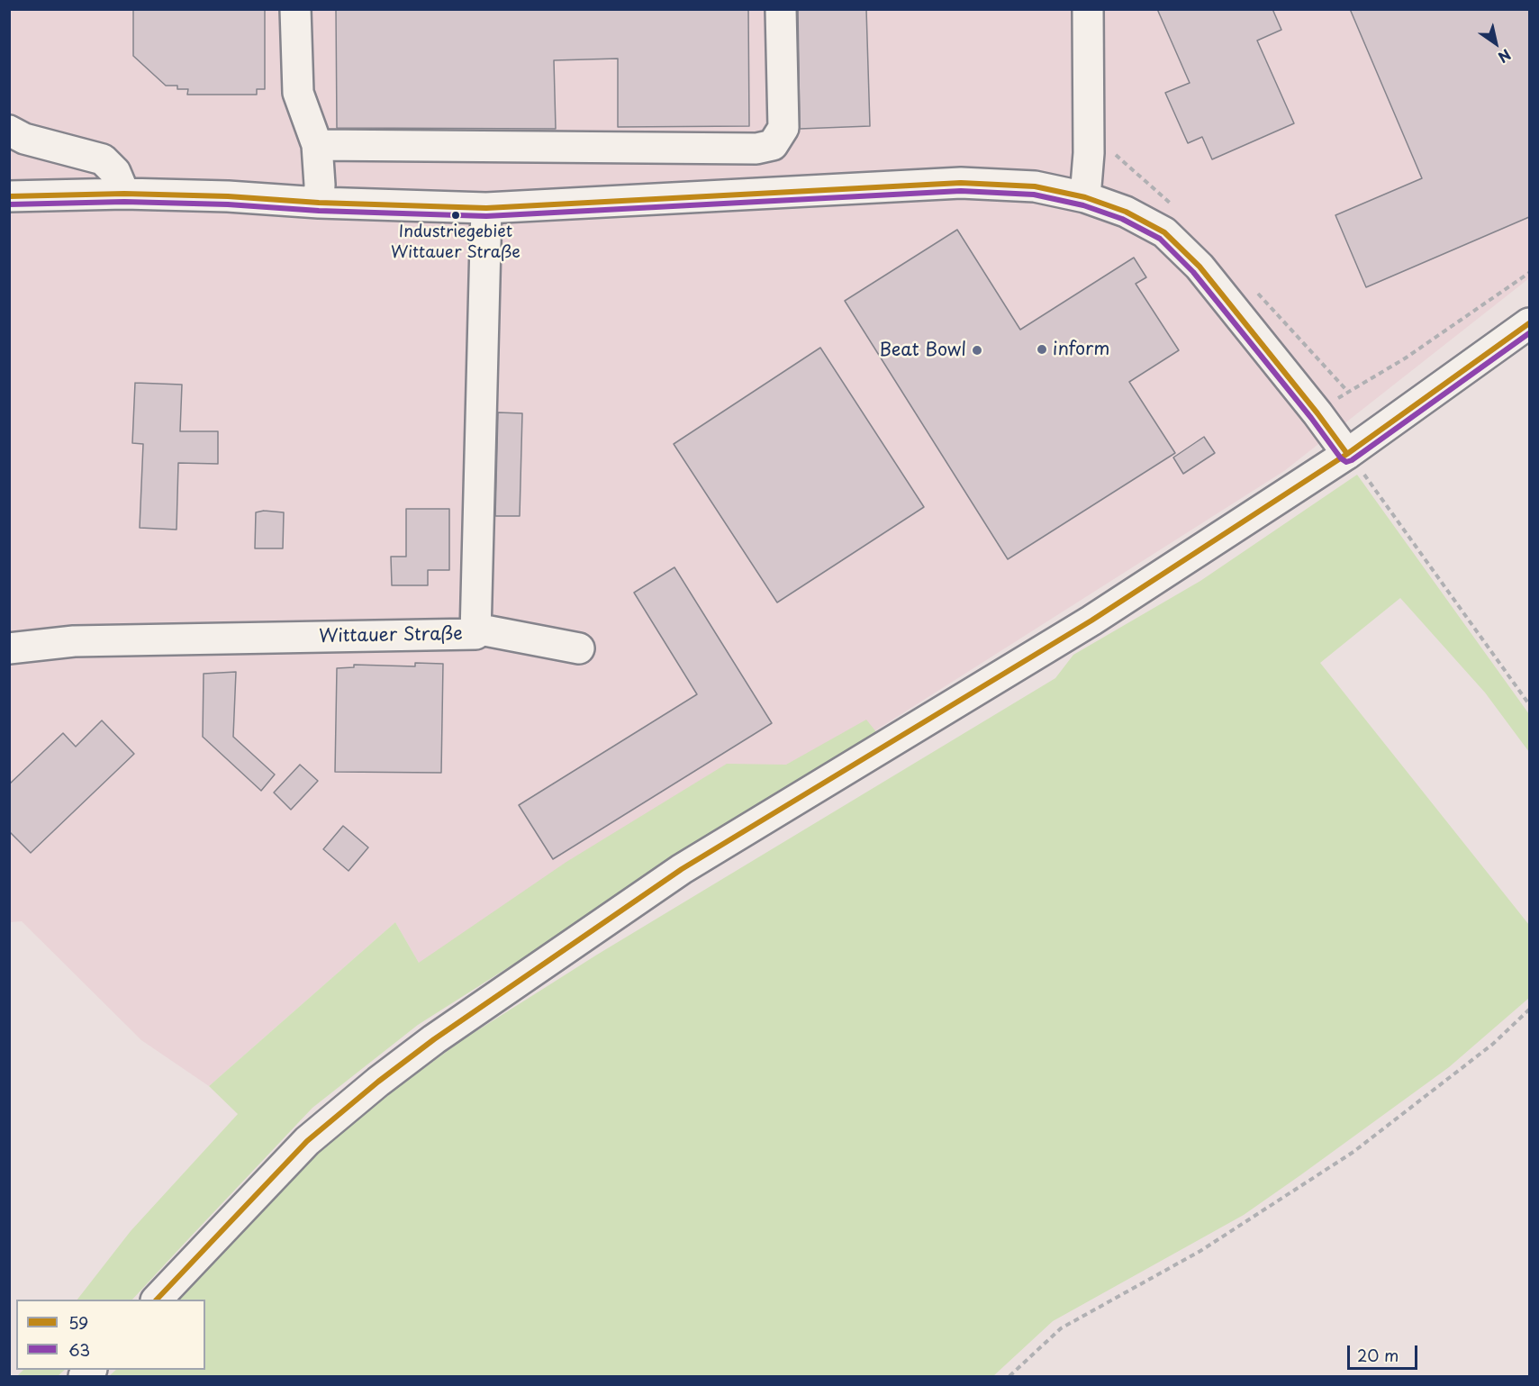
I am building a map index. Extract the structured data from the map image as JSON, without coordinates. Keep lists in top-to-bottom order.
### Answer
{
  "streets": {
    "street": ["Wittauer Straße"]
  },
  "places": ["Industriegebiet Wittauer Straße", "inform", "Beat Bowl"],
  "lines": ["transit line 59", "transit line 63"],
  "legend": ["59", "63"],
  "scale_bar": "20 m",
  "north": "bottom right"
}
